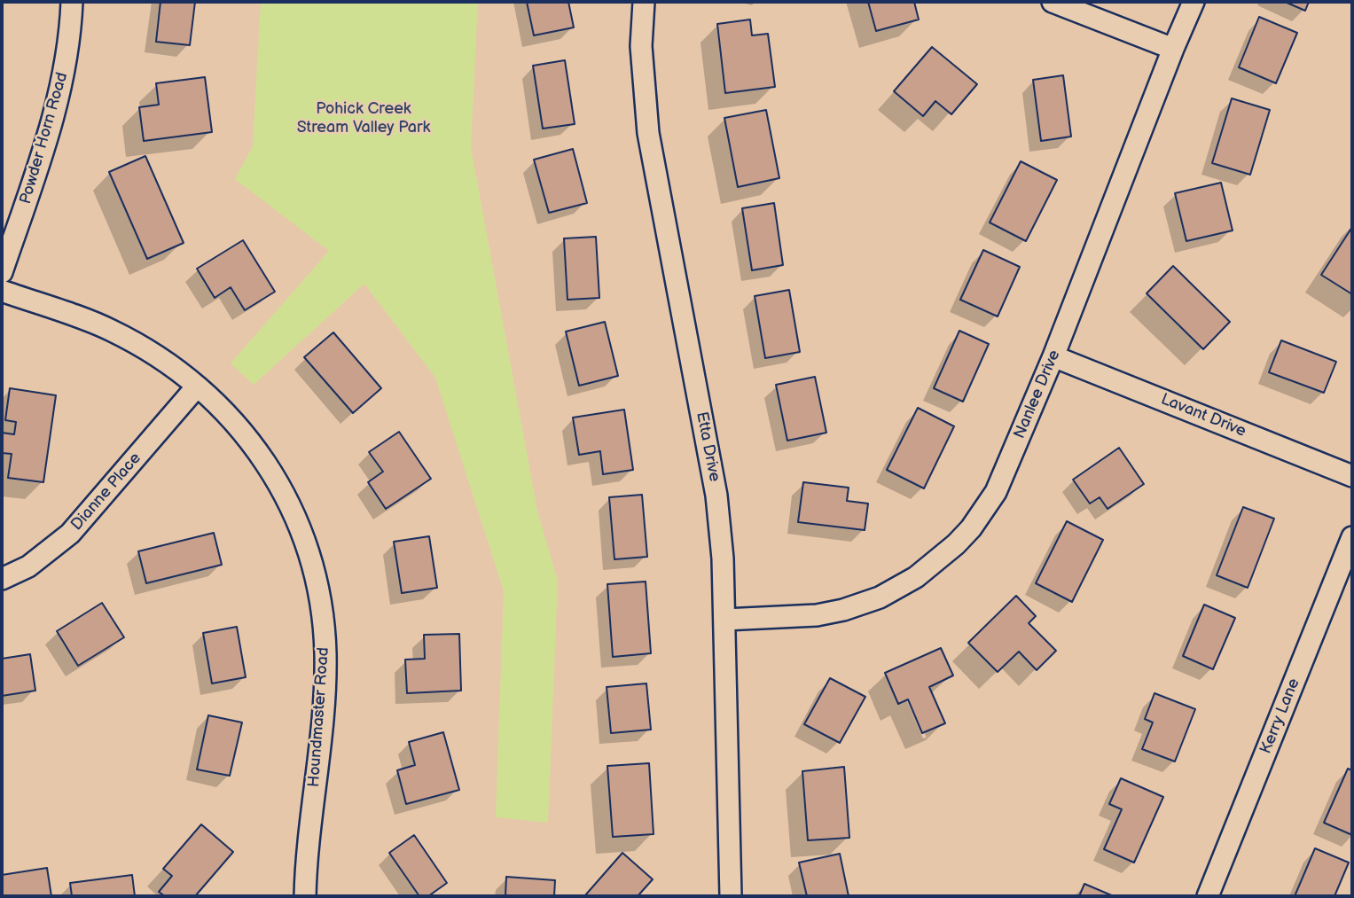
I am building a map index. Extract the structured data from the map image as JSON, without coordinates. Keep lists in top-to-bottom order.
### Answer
{
  "streets": {
    "street": [
      "Powder Horn Road",
      "Nanlee Drive",
      "Lavant Drive",
      "Etta Drive",
      "Dianne Place",
      "Kerry Lane",
      "Houndmaster Road"
    ]
  },
  "crossings": [
    ["Nanlee Drive", "Lavant Drive"],
    ["Nanlee Drive", "Etta Drive"],
    ["Dianne Place", "Houndmaster Road"]
  ],
  "parks": ["Pohick Creek Stream Valley Park"]
}
